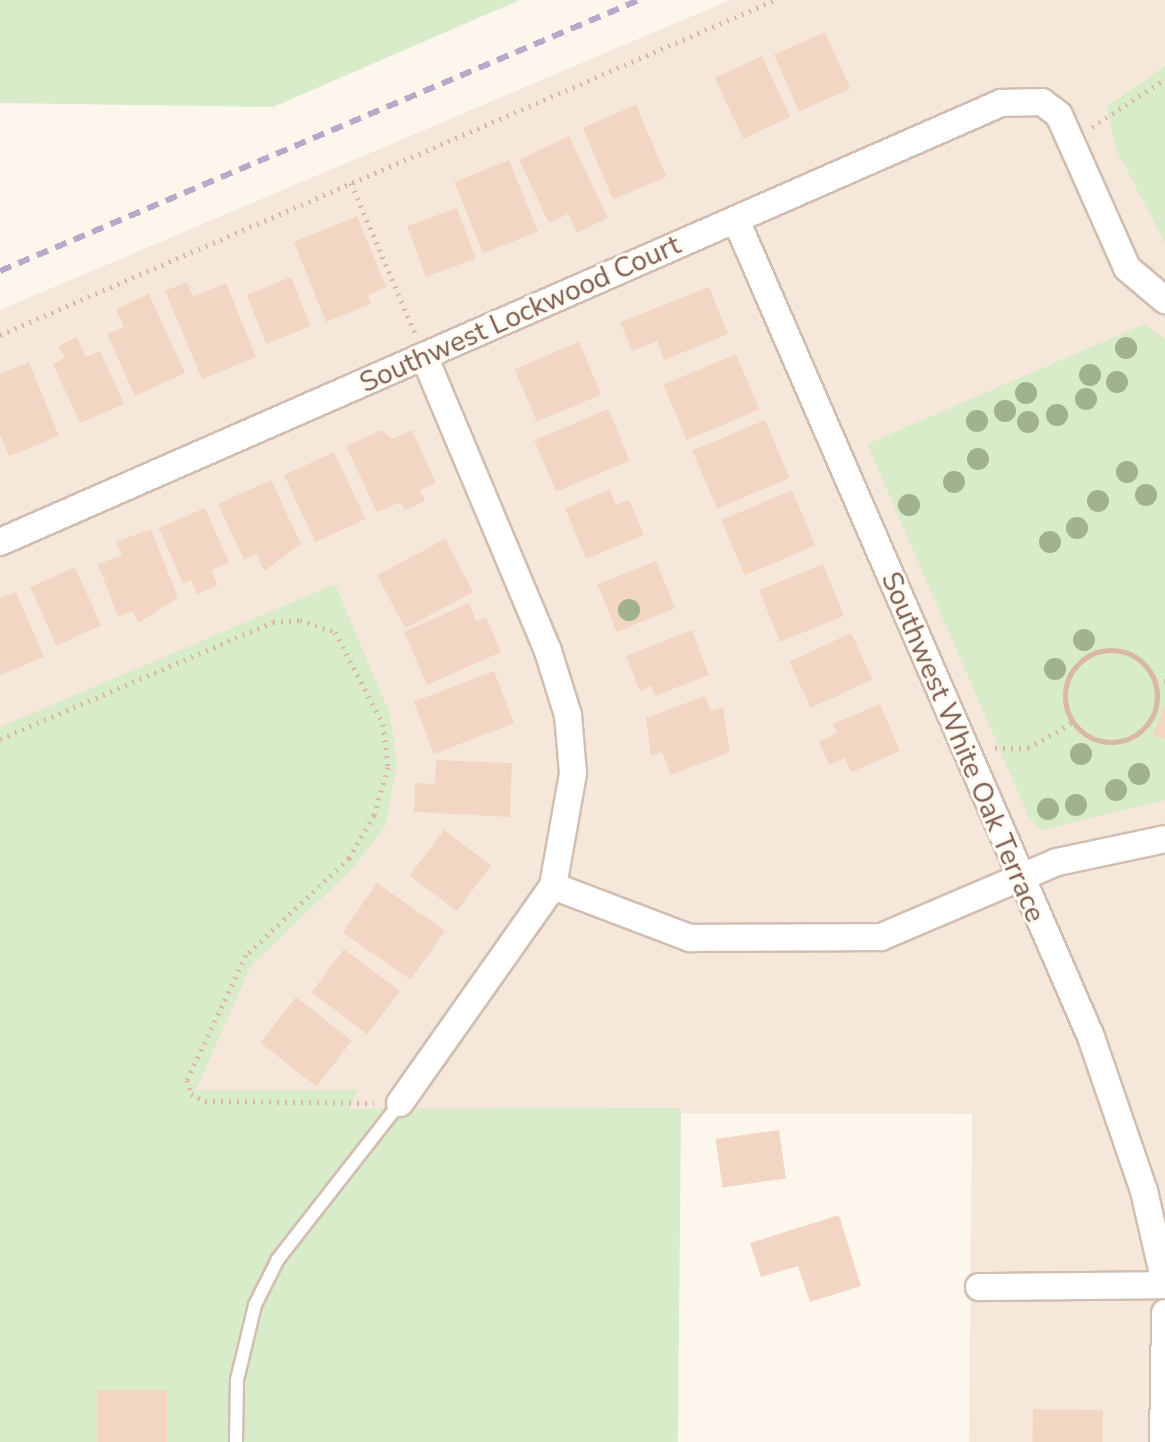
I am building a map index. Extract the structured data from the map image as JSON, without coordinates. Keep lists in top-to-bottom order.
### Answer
{
  "streets": {
    "street": ["Southwest Lockwood Court", "Southwest White Oak Terrace"]
  },
  "crossings": [
    ["Southwest Lockwood Court", "Southwest White Oak Terrace"]
  ]
}
